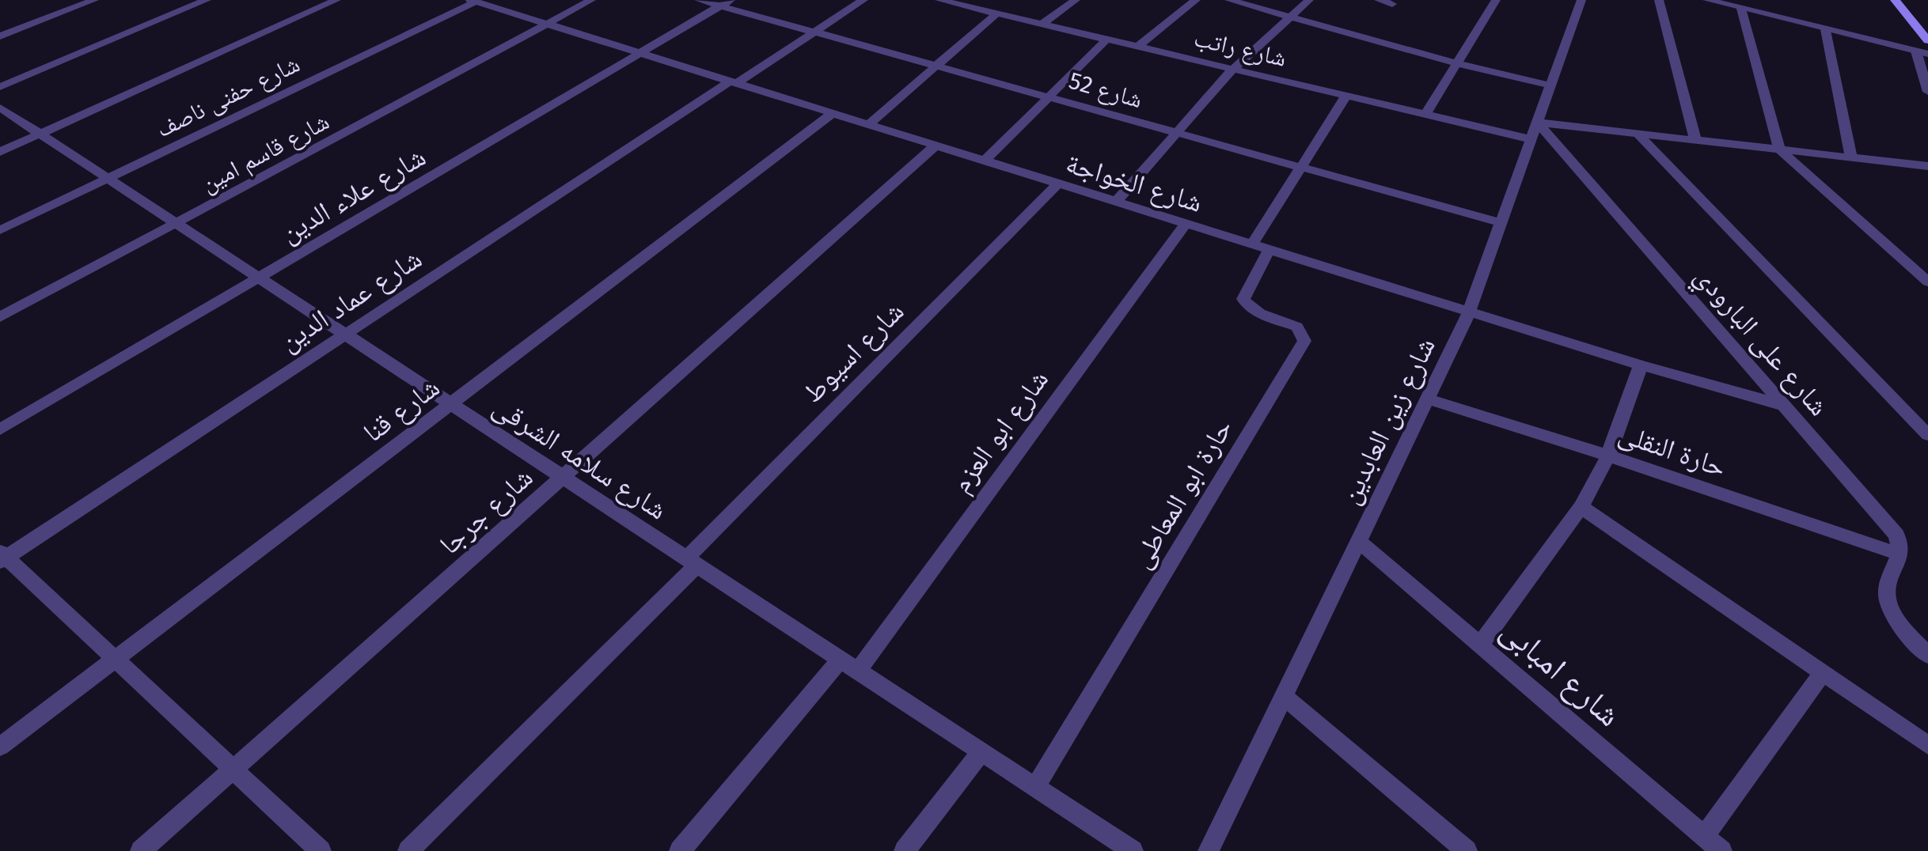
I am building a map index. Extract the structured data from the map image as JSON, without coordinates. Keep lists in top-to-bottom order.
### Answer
{
  "streets": {
    "street": [
      "شارع راتب",
      "شارع 52",
      "شارع حفنى ناصف",
      "شارع قاسم امين",
      "شارع الخواجة",
      "شارع علاء الدين",
      "شارع عماد الدين",
      "شارع على البارودي",
      "شارع اسيوط",
      "شارع قنا",
      "شارع زين العابدين",
      "شارع ابو العزم",
      "حارة النقلى",
      "شارع سلامه الشرقى",
      "حارة ابو المعاطى",
      "شارع جرجا",
      "شارع امبابى"
    ]
  },
  "crossings": [
    ["شارع راتب", "شارع زين العابدين"],
    ["شارع 52", "شارع علاء الدين"],
    ["شارع 52", "شارع عماد الدين"],
    ["شارع 52", "شارع زين العابدين"],
    ["شارع حفنى ناصف", "شارع الخواجة"],
    ["شارع حفنى ناصف", "شارع سلامه الشرقى"],
    ["شارع قاسم امين", "شارع الخواجة"],
    ["شارع قاسم امين", "شارع سلامه الشرقى"],
    ["شارع الخواجة", "شارع علاء الدين"],
    ["شارع الخواجة", "شارع عماد الدين"],
    ["شارع الخواجة", "شارع على البارودي"],
    ["شارع الخواجة", "شارع اسيوط"],
    ["شارع الخواجة", "شارع قنا"],
    ["شارع الخواجة", "شارع زين العابدين"],
    ["شارع الخواجة", "شارع ابو العزم"],
    ["شارع الخواجة", "حارة ابو المعاطى"],
    ["شارع الخواجة", "شارع جرجا"],
    ["شارع علاء الدين", "شارع سلامه الشرقى"],
    ["شارع عماد الدين", "شارع سلامه الشرقى"],
    ["شارع على البارودي", "شارع زين العابدين"],
    ["شارع على البارودي", "حارة النقلى"],
    ["شارع اسيوط", "شارع سلامه الشرقى"],
    ["شارع قنا", "شارع سلامه الشرقى"],
    ["شارع زين العابدين", "حارة النقلى"],
    ["شارع زين العابدين", "شارع امبابى"],
    ["شارع ابو العزم", "شارع سلامه الشرقى"],
    ["شارع سلامه الشرقى", "حارة ابو المعاطى"],
    ["شارع سلامه الشرقى", "شارع جرجا"]
  ]
}
